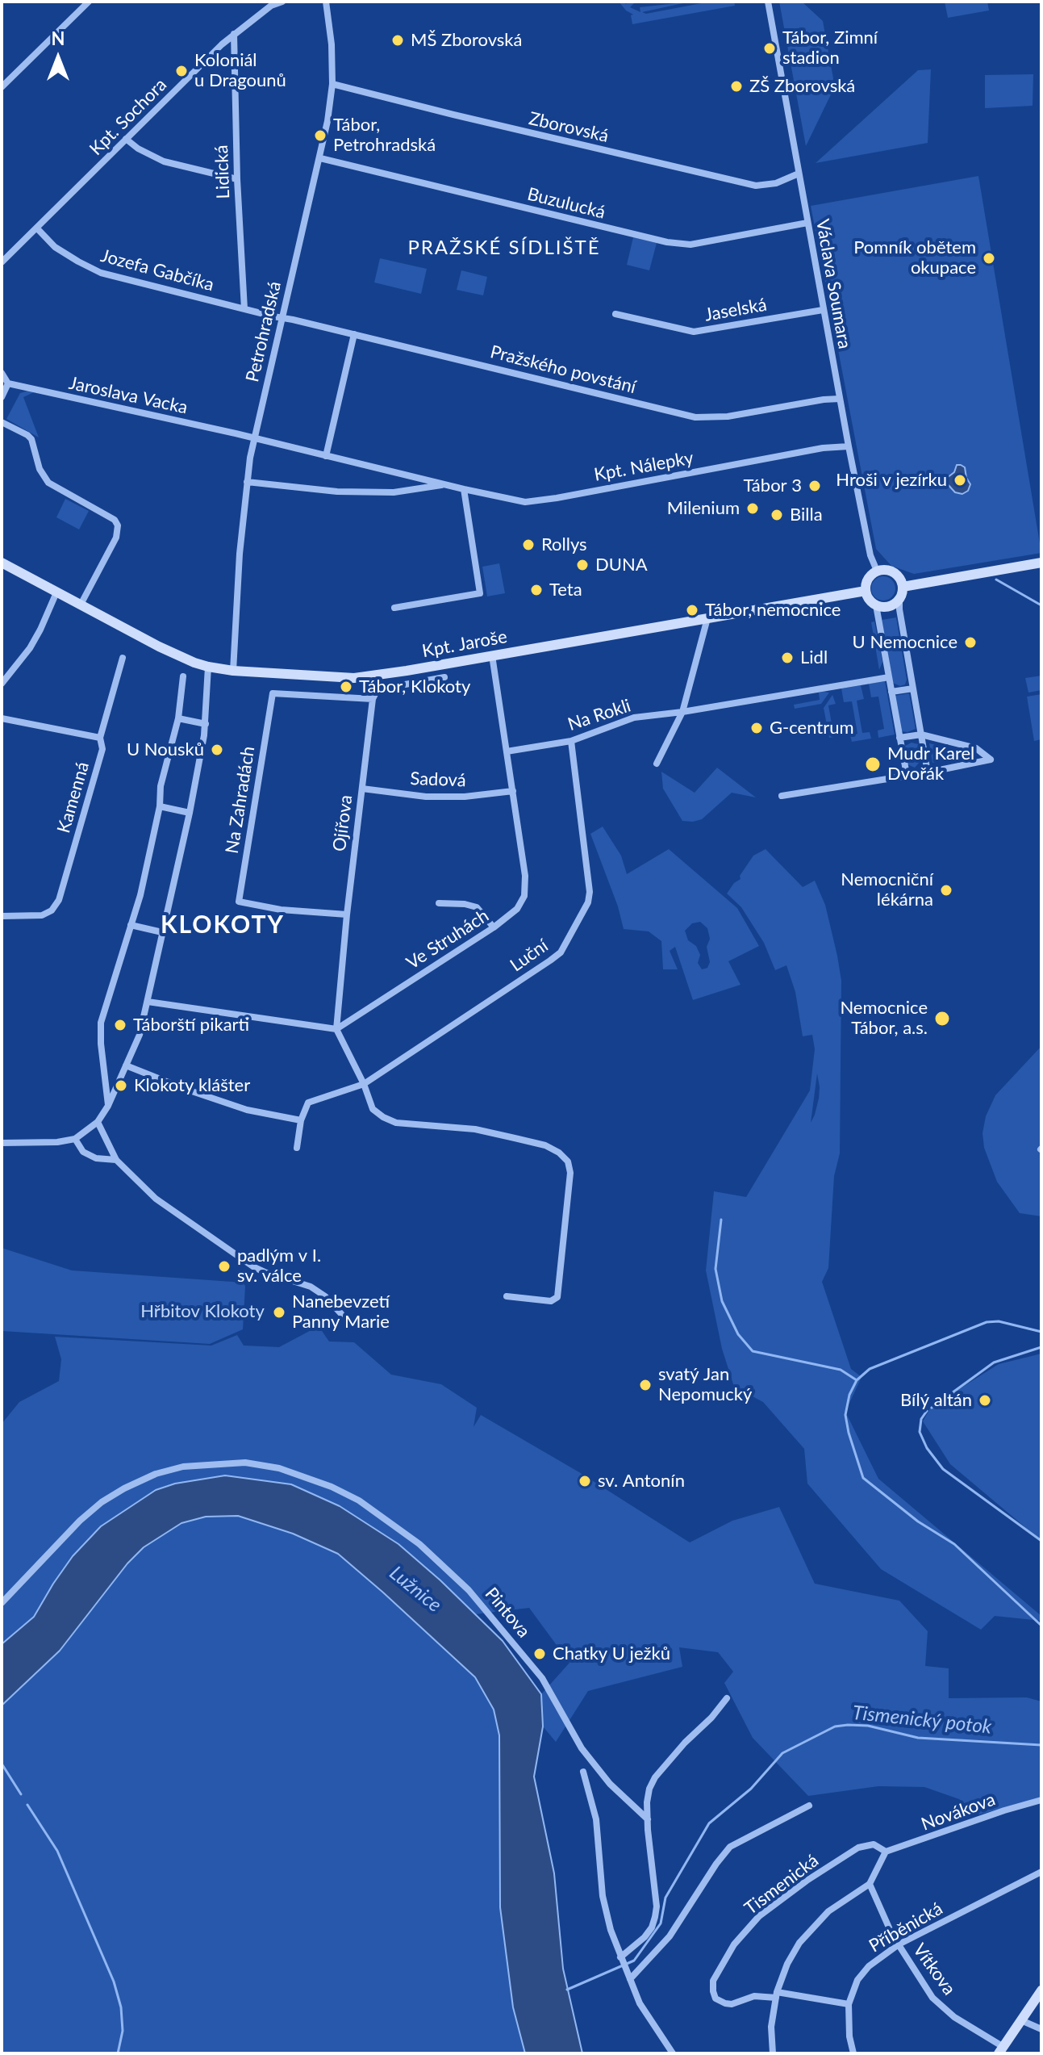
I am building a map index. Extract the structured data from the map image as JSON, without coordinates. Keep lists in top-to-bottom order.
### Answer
{
  "streets": {
    "street": [
      "Kpt. Sochora",
      "Zborovská",
      "Lidická",
      "Buzulucká",
      "Jozefa Gabčíka",
      "Václava Soumara",
      "Jaselská",
      "Petrohradská",
      "Pražského povstání",
      "Jaroslava Vacka",
      "Kpt. Nálepky",
      "Kpt. Jaroše",
      "Na Rokli",
      "Sadová",
      "Kamenná",
      "Na Zahradách",
      "Ojířova",
      "Ve Struhách",
      "Luční",
      "Pintova",
      "Novákova",
      "Tismenická",
      "Příběnická",
      "Vítkova"
    ]
  },
  "crossings": [
    ["Kpt. Sochora", "Lidická"],
    ["Kpt. Sochora", "Jozefa Gabčíka"],
    ["Zborovská", "Václava Soumara"],
    ["Zborovská", "Petrohradská"],
    ["Lidická", "Jozefa Gabčíka"],
    ["Buzulucká", "Václava Soumara"],
    ["Buzulucká", "Petrohradská"],
    ["Jozefa Gabčíka", "Petrohradská"],
    ["Jozefa Gabčíka", "Pražského povstání"],
    ["Václava Soumara", "Jaselská"],
    ["Václava Soumara", "Pražského povstání"],
    ["Václava Soumara", "Kpt. Nálepky"],
    ["Václava Soumara", "Kpt. Jaroše"],
    ["Petrohradská", "Pražského povstání"],
    ["Petrohradská", "Jaroslava Vacka"],
    ["Petrohradská", "Kpt. Nálepky"],
    ["Petrohradská", "Kpt. Jaroše"],
    ["Jaroslava Vacka", "Kpt. Nálepky"],
    ["Kpt. Jaroše", "Ve Struhách"],
    ["Na Rokli", "Ve Struhách"],
    ["Na Rokli", "Luční"],
    ["Sadová", "Ojířova"],
    ["Sadová", "Ve Struhách"],
    ["Na Zahradách", "Ojířova"],
    ["Ojířova", "Ve Struhách"],
    ["Novákova", "Tismenická"],
    ["Příběnická", "Vítkova"]
  ],
  "districts": ["PRAŽSKÉ SÍDLIŠTĚ", "KLOKOTY"],
  "water": ["Lužnice", "Tismenický potok"],
  "parks": ["Hřbitov Klokoty"],
  "places": [
    "MŠ Zborovská",
    "Tábor, Zimní stadion",
    "Koloniál u Dragounů",
    "ZŠ Zborovská",
    "Tábor, Petrohradská",
    "Pomník obětem okupace",
    "Hroši v jezírku",
    "Tábor 3",
    "Milenium",
    "Billa",
    "Rollys",
    "DUNA",
    "Teta",
    "Tábor, nemocnice",
    "U Nemocnice",
    "Lidl",
    "Tábor, Klokoty",
    "G-centrum",
    "U Nousků",
    "Mudr Karel Dvořák",
    "Nemocniční lékárna",
    "Nemocnice Tábor, a.s.",
    "Táborští pikarti",
    "Klokoty klášter",
    "padlým v I. sv. válce",
    "Nanebevzetí Panny Marie",
    "svatý Jan Nepomucký",
    "Bílý altán",
    "sv. Antonín",
    "Chatky U ježků"
  ],
  "north": "top"
}
